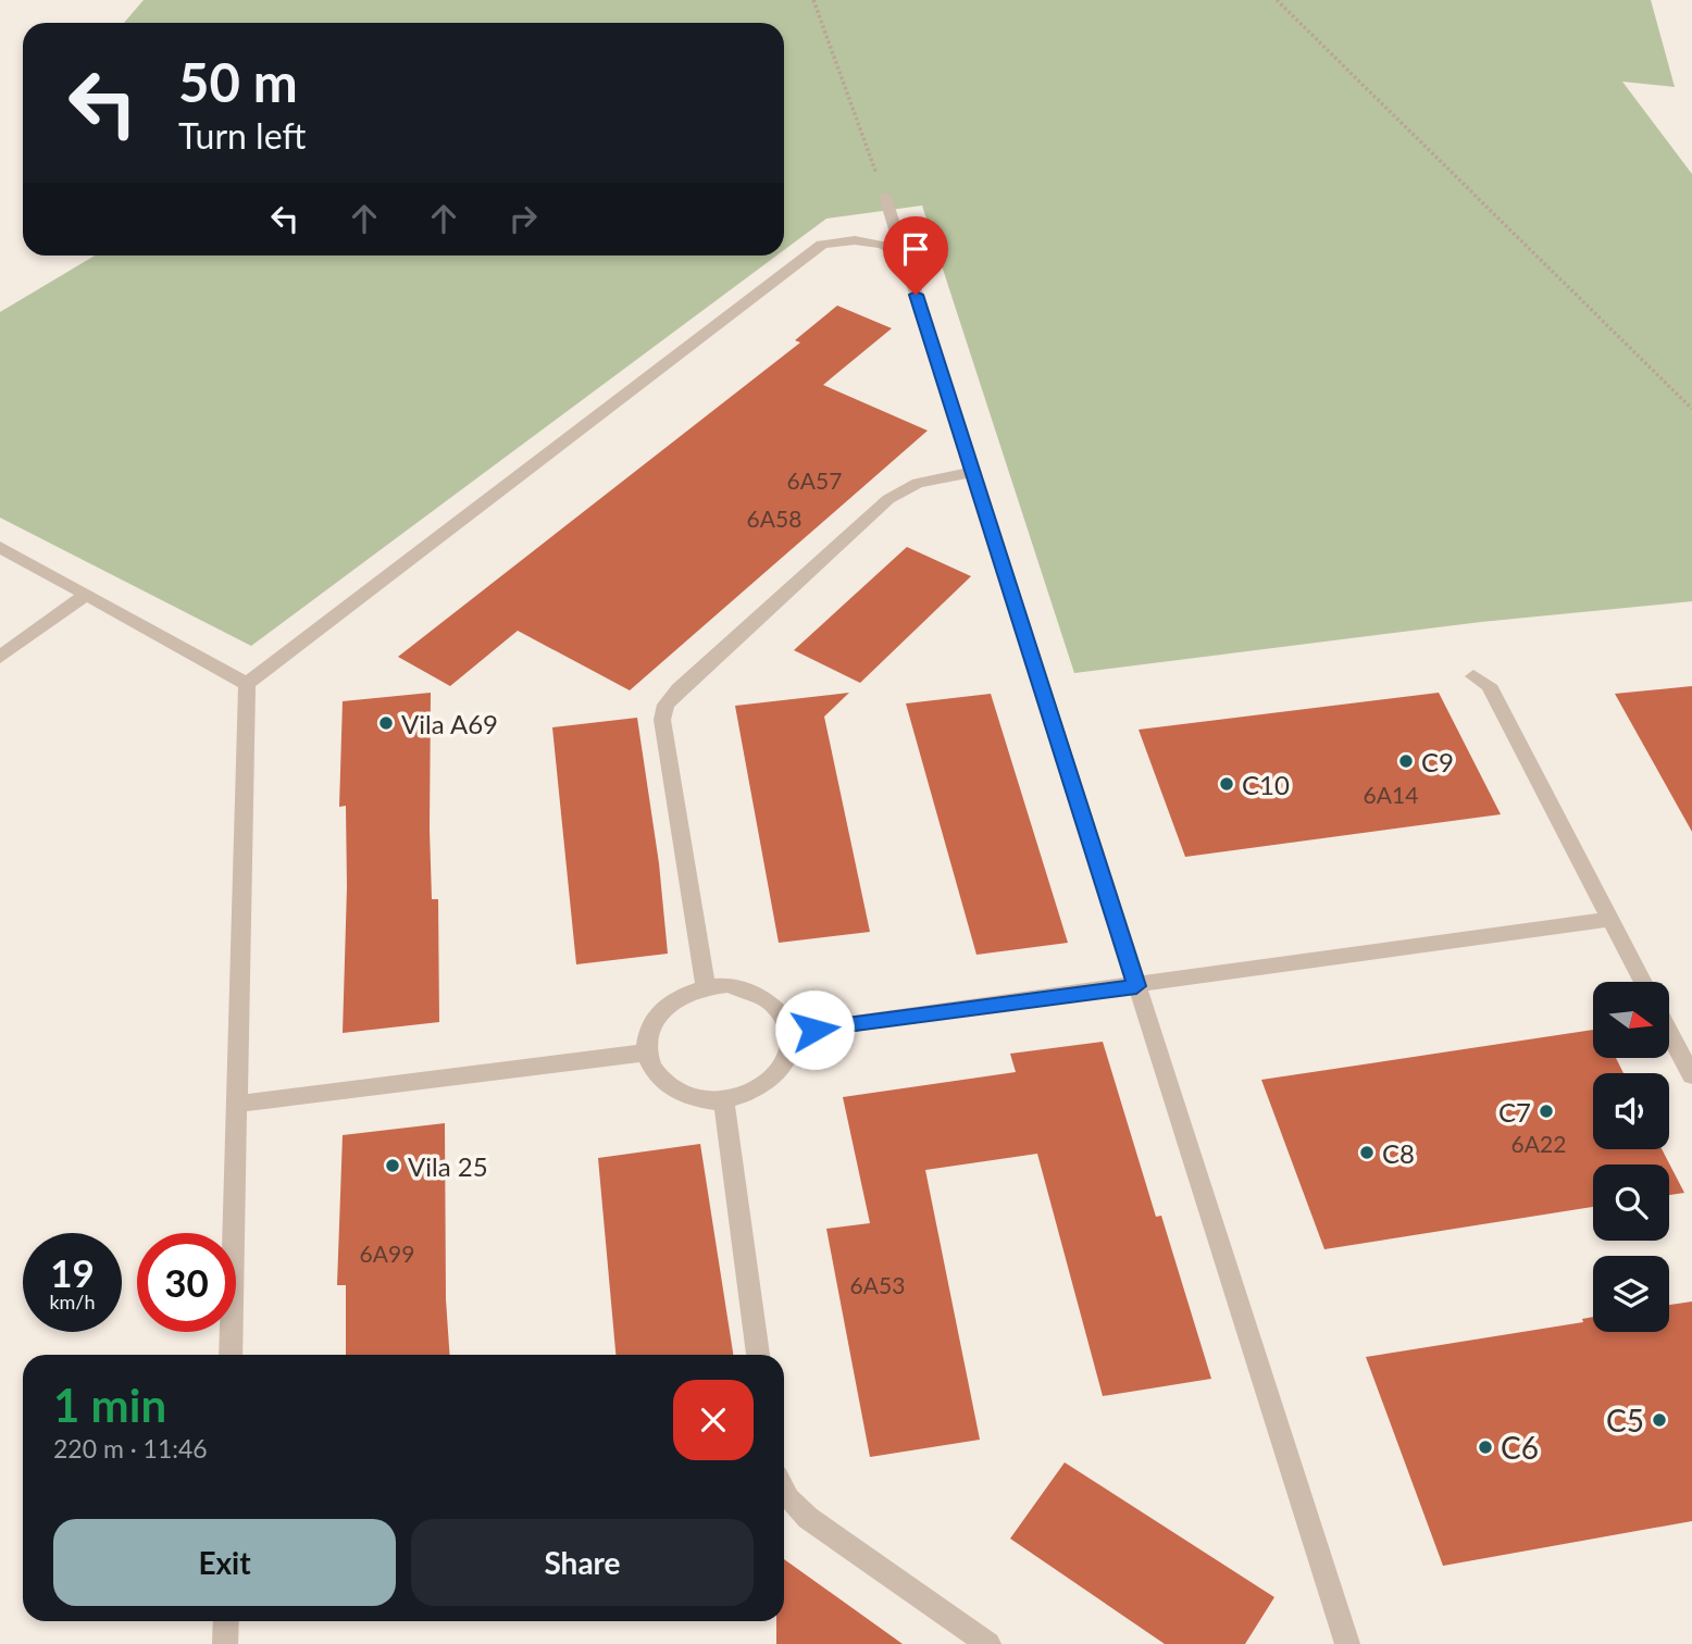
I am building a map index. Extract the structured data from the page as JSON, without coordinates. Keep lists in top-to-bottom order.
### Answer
{
  "places": [
    "Vila A69",
    "C9",
    "C10",
    "C7",
    "C8",
    "Vila 25",
    "C5",
    "C6"
  ],
  "house_numbers": [
    "6A57",
    "6A58",
    "6A14",
    "6A22",
    "6A99",
    "6A53"
  ],
  "north": "right",
  "page": {
    "turn": ["50 m", "Turn left"],
    "speed": "19 km/h",
    "limit": "30",
    "heading": ["1 min", "220 m · 11:46"],
    "buttons": ["Exit", "Share"]
  }
}
